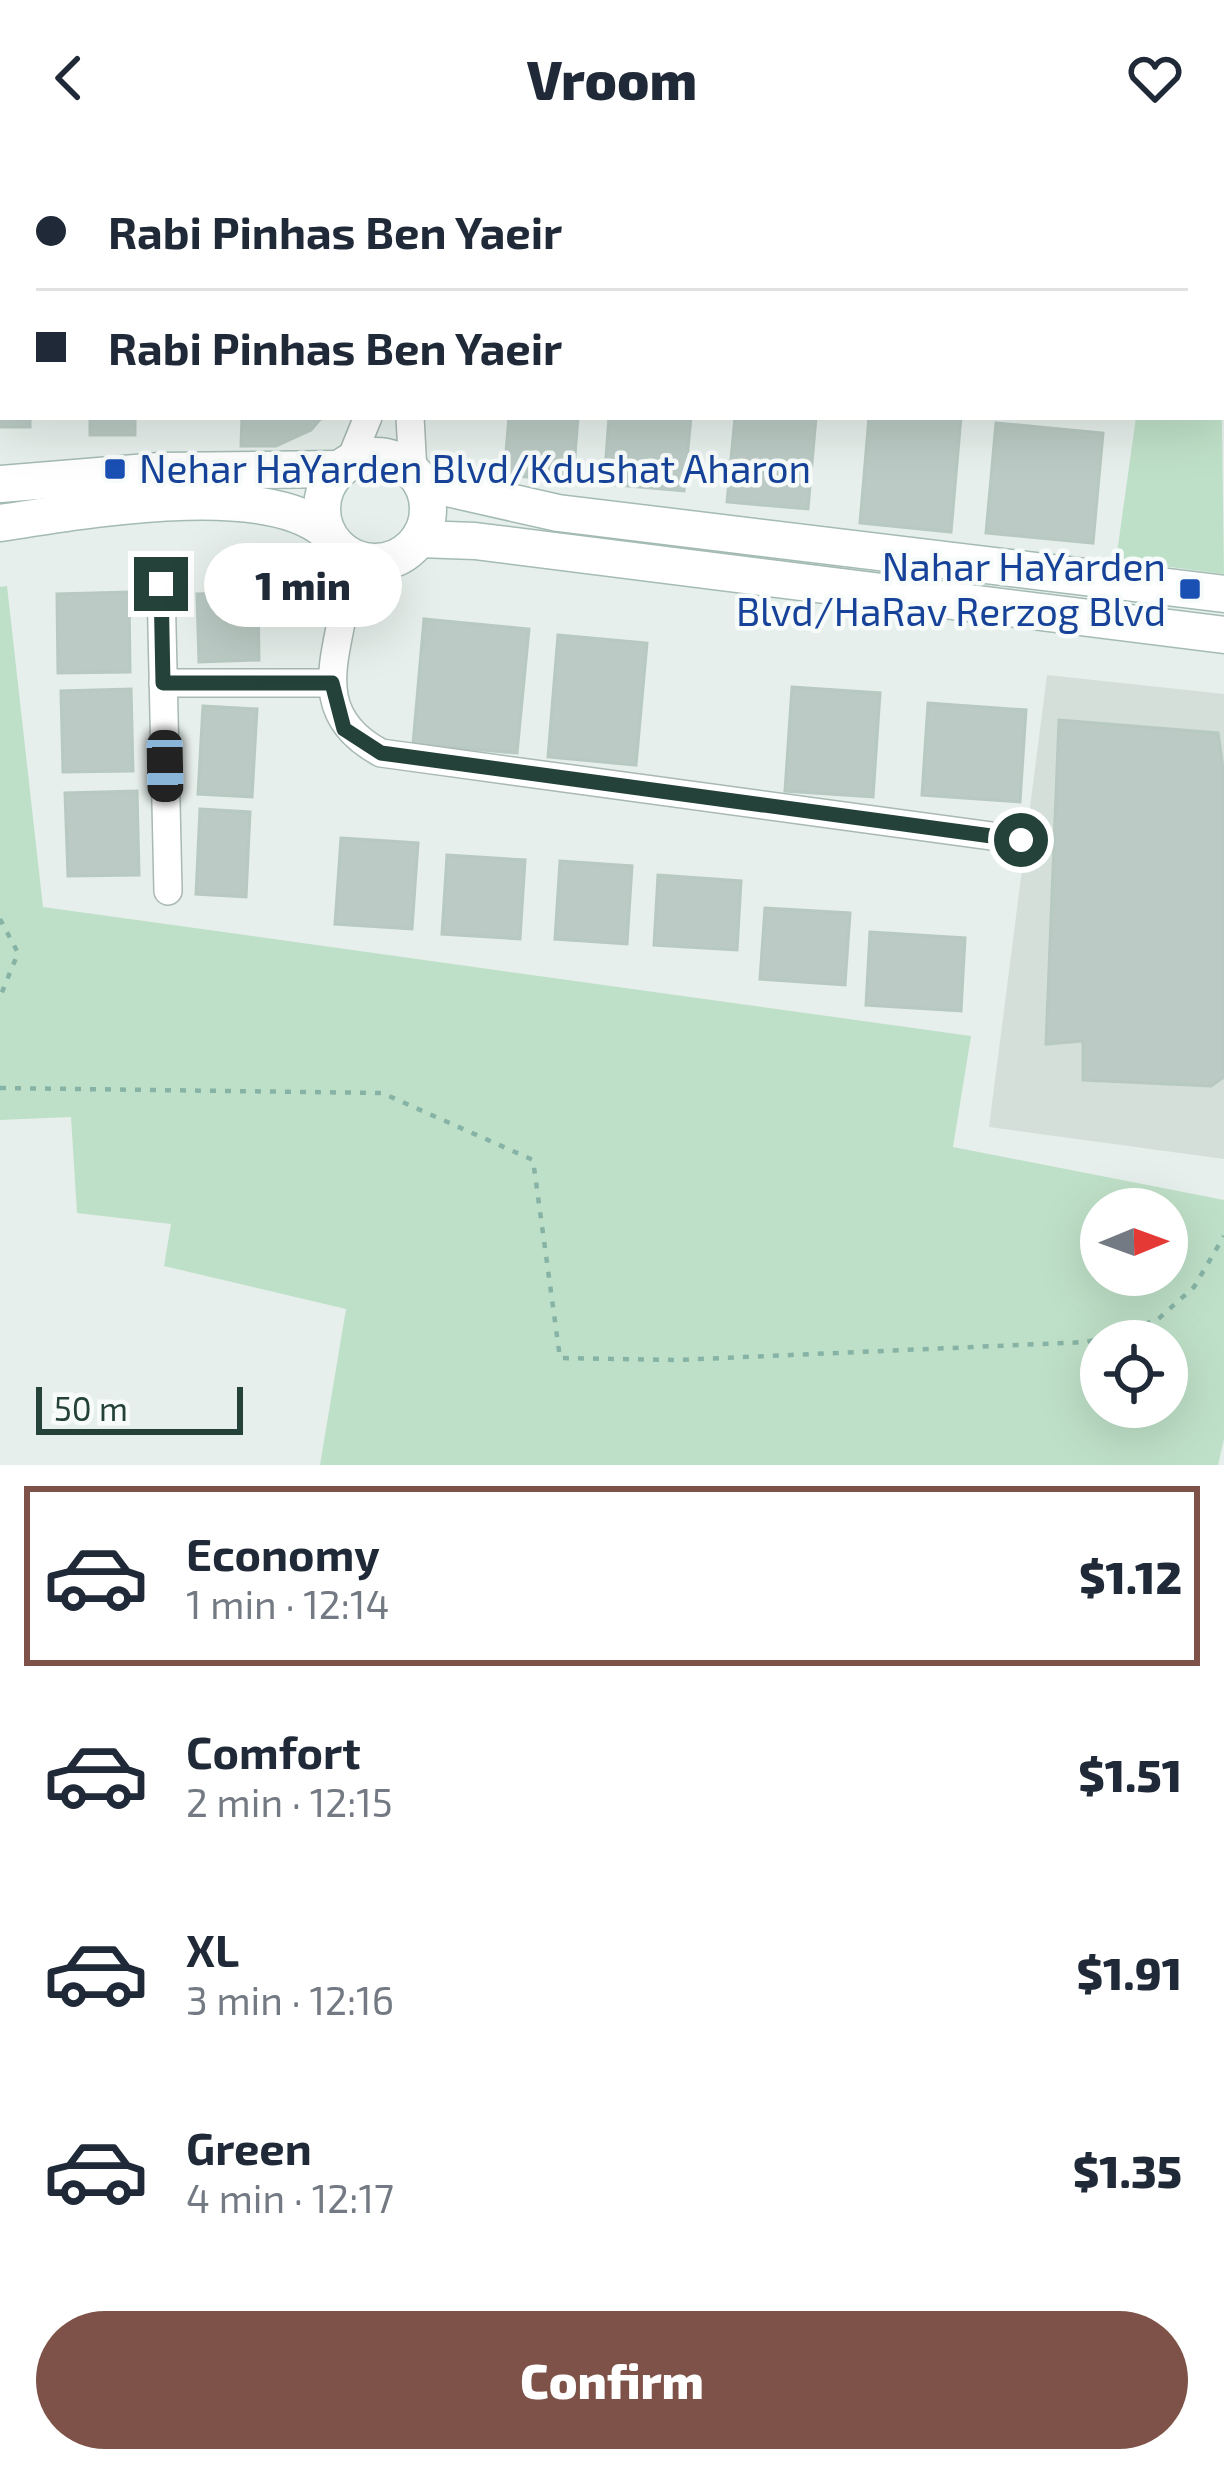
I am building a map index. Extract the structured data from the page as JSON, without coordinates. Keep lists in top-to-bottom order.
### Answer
{
  "places": {
    "transit": ["Nehar HaYarden Blvd/Kdushat Aharon", "Nahar HaYarden Blvd/HaRav Rerzog Blvd"]
  },
  "scale_bar": "50 m",
  "north": "right",
  "page": {
    "header": "Vroom",
    "banner": ["Rabi Pinhas Ben Yaeir", "Rabi Pinhas Ben Yaeir"],
    "bubble": "1 min",
    "scale": "50 m",
    "list": [
      {
        "name": "Economy",
        "note": "1 min · 12:14",
        "value": "$1.12"
      },
      {
        "name": "Comfort",
        "note": "2 min · 12:15",
        "value": "$1.51"
      },
      {
        "name": "XL",
        "note": "3 min · 12:16",
        "value": "$1.91"
      },
      {
        "name": "Green",
        "note": "4 min · 12:17",
        "value": "$1.35"
      }
    ],
    "buttons": "Confirm"
  }
}
